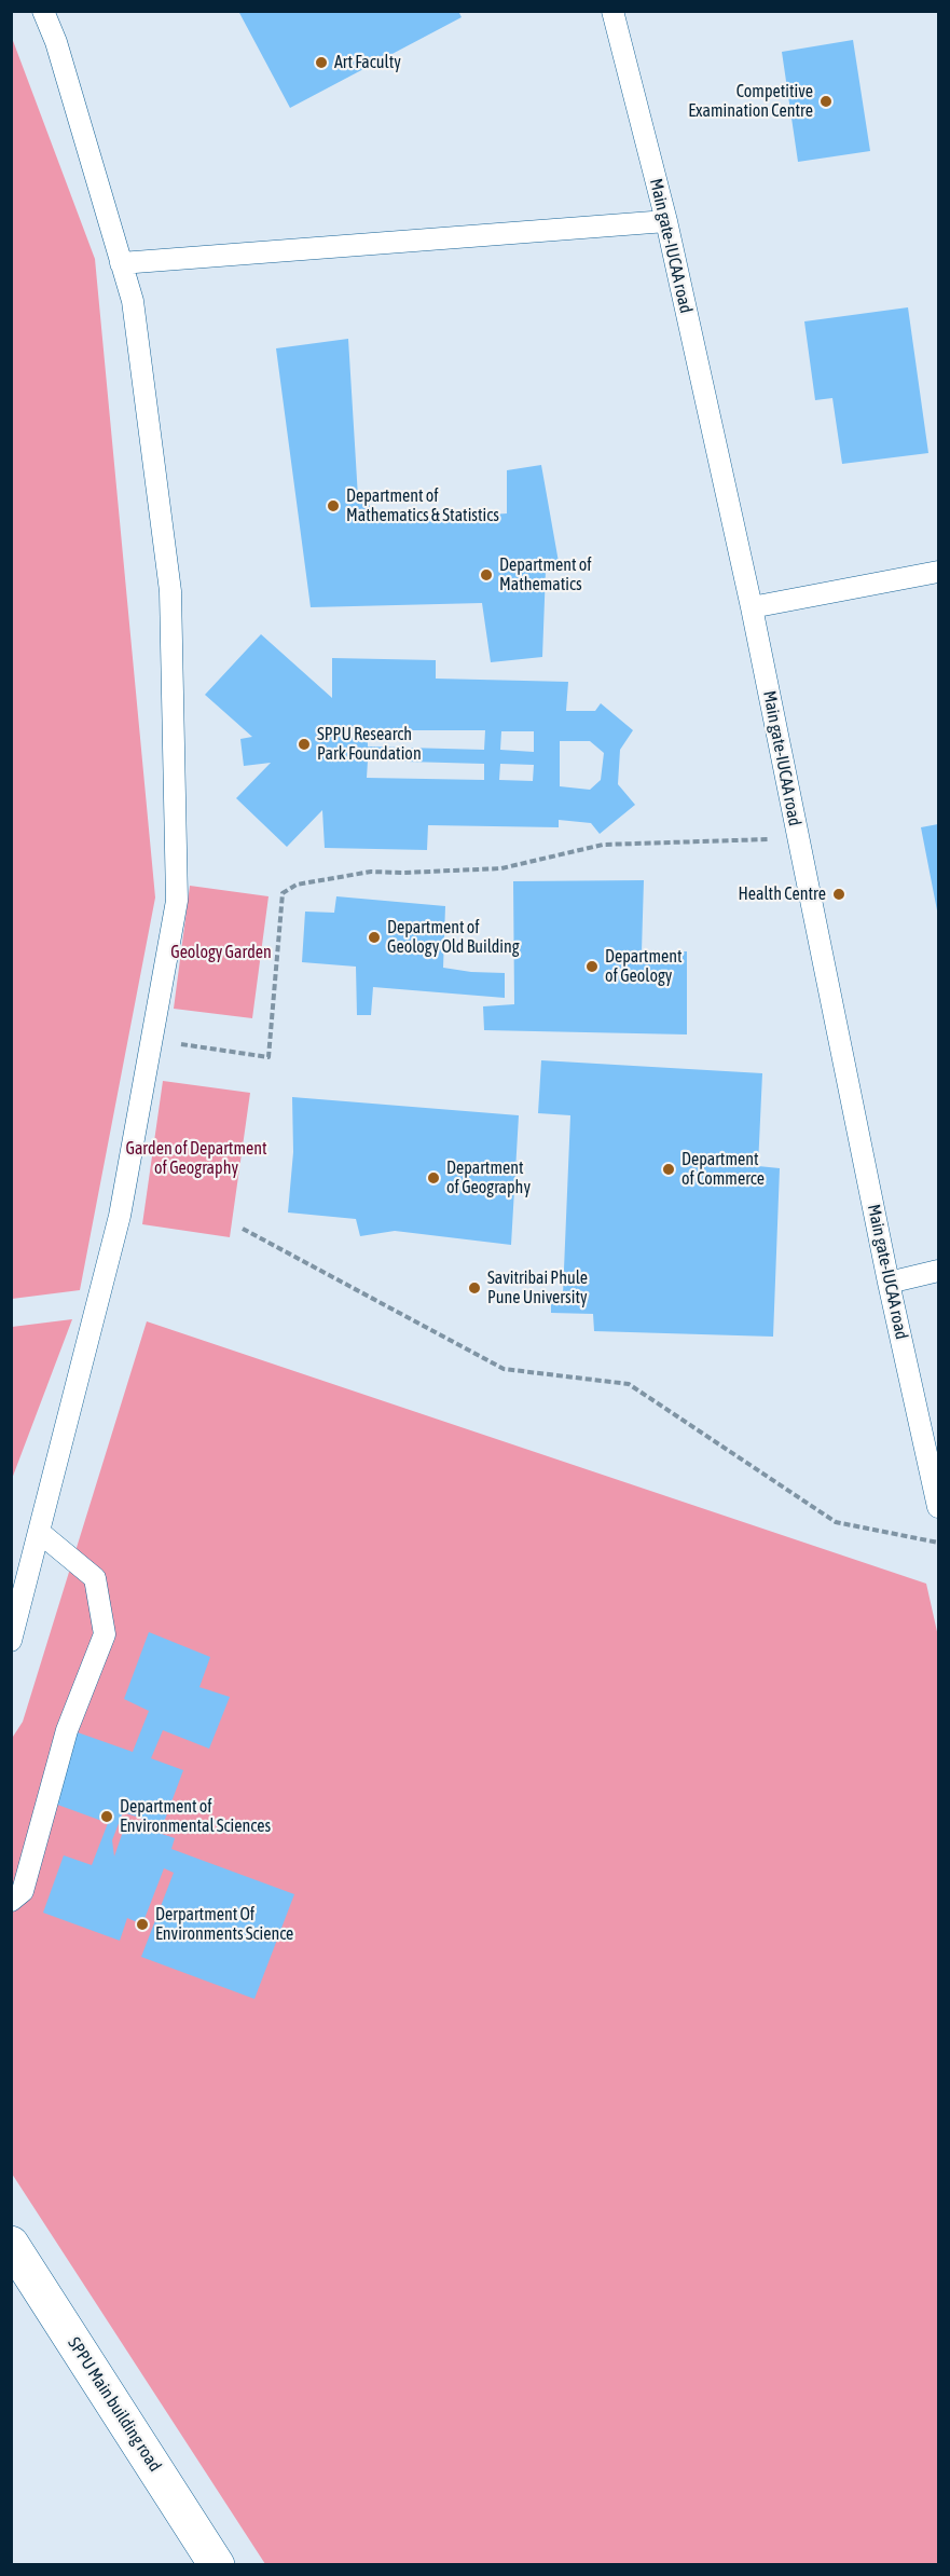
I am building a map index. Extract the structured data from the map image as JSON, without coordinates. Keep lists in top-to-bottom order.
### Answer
{
  "streets": {
    "street": ["SPPU Main building road"],
    "lane": ["Main gate-IUCAA road"]
  },
  "parks": ["Geology Garden", "Garden of Department of Geography"],
  "places": [
    "Art Faculty",
    "Competitive Examination Centre",
    "Department of Mathematics & Statistics",
    "Department of Mathematics",
    "SPPU Research Park Foundation",
    "Health Centre",
    "Department of Geology Old Building",
    "Department of Geology",
    "Department of Commerce",
    "Department of Geography",
    "Savitribai Phule Pune University",
    "Department of Environmental Sciences",
    "Derpartment Of Environments Science"
  ]
}
